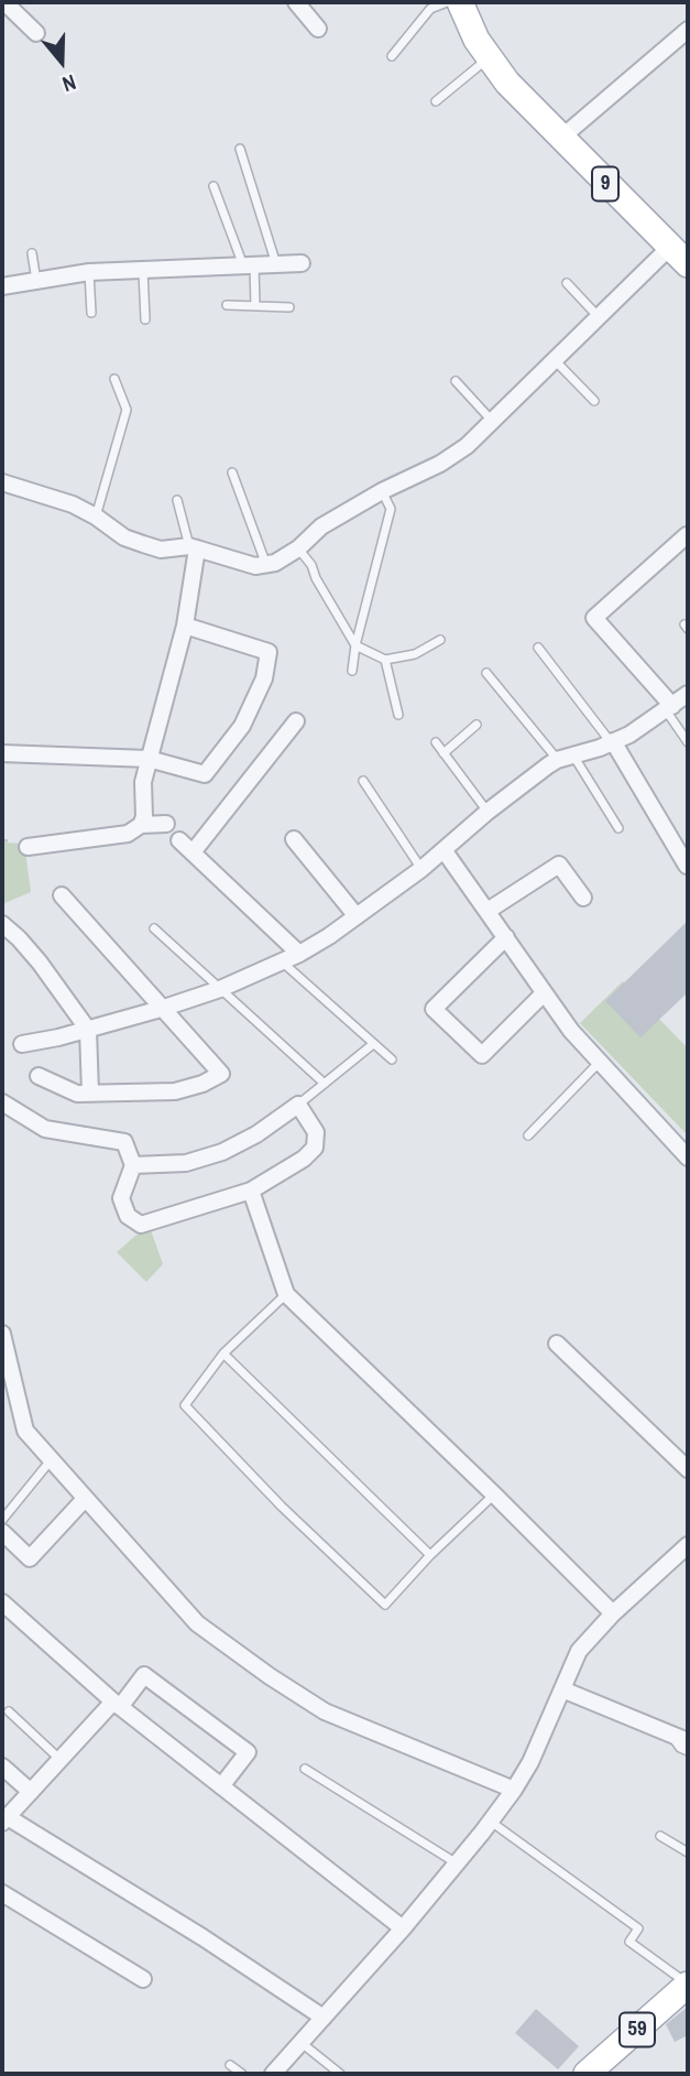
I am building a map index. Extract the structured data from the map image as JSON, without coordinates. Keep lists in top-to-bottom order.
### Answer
{
  "streets": {
    "main road": ["9", "59"]
  },
  "north": "bottom"
}
